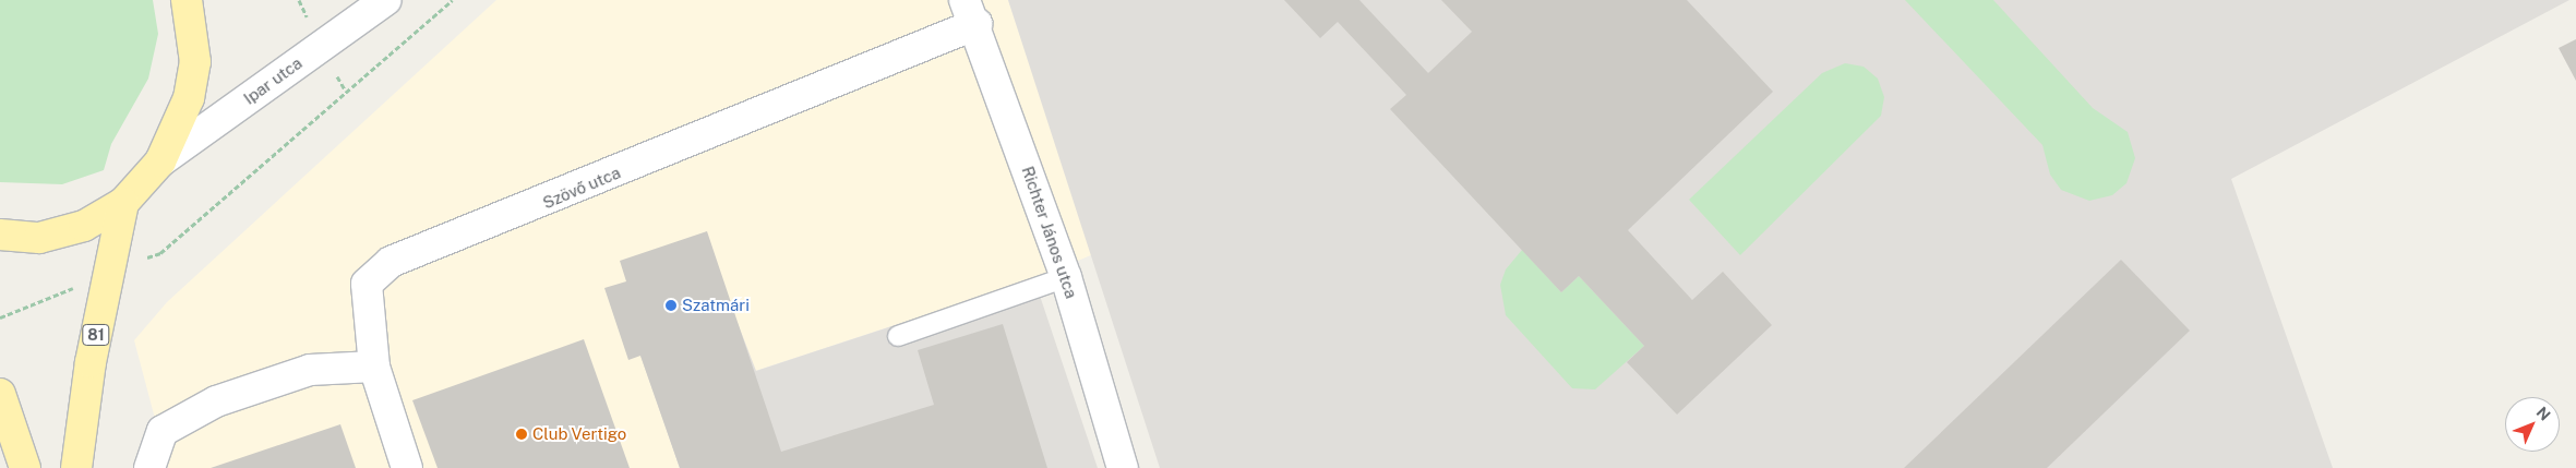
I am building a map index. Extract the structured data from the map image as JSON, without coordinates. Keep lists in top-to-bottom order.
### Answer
{
  "streets": {
    "main road": ["81"],
    "street": ["Ipar utca", "Szövő utca", "Richter János utca"]
  },
  "crossings": [
    ["Szövő utca", "Richter János utca"]
  ],
  "places": ["Szatmári", "Club Vertigo"],
  "north": "top right"
}
